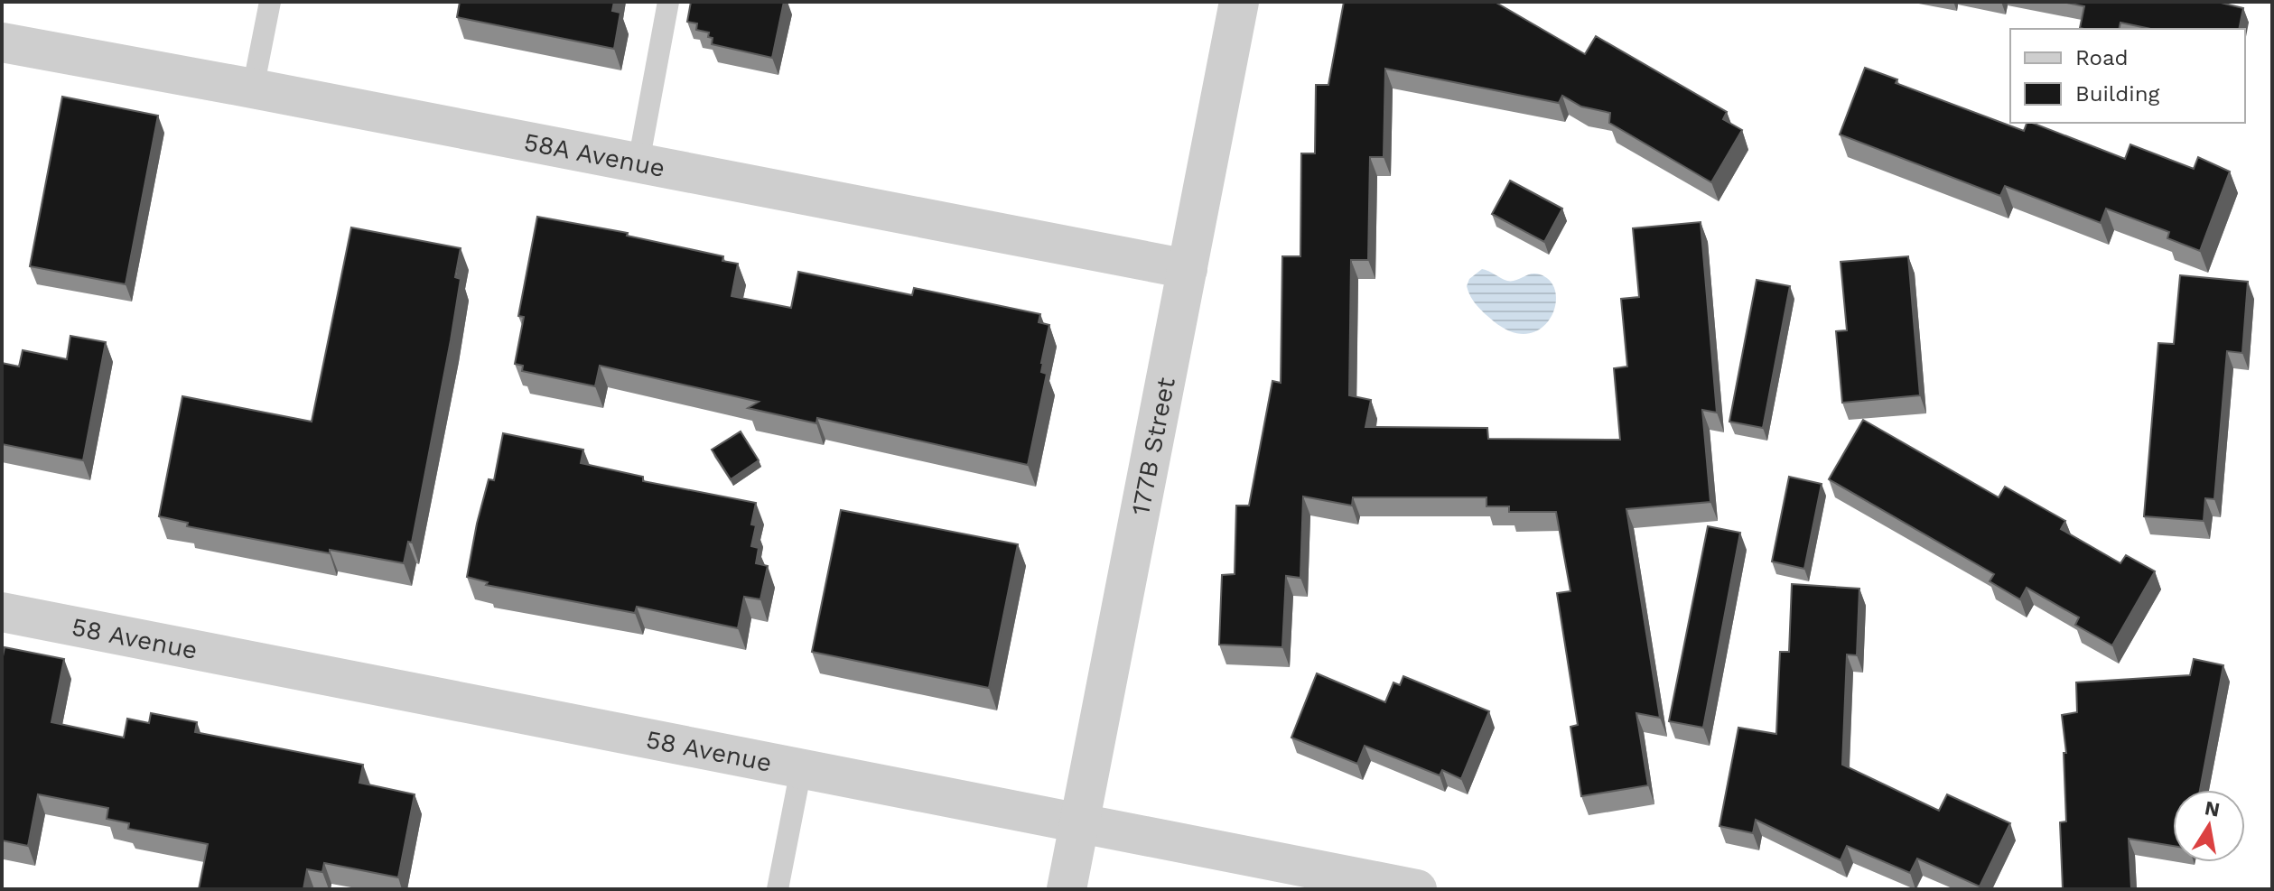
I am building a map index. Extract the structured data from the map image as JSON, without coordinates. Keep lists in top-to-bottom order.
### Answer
{
  "streets": {
    "street": ["58A Avenue", "177B Street", "58 Avenue"]
  },
  "crossings": [
    ["58A Avenue", "177B Street"],
    ["177B Street", "58 Avenue"]
  ],
  "legend": ["Road", "Building"],
  "north": "top"
}
